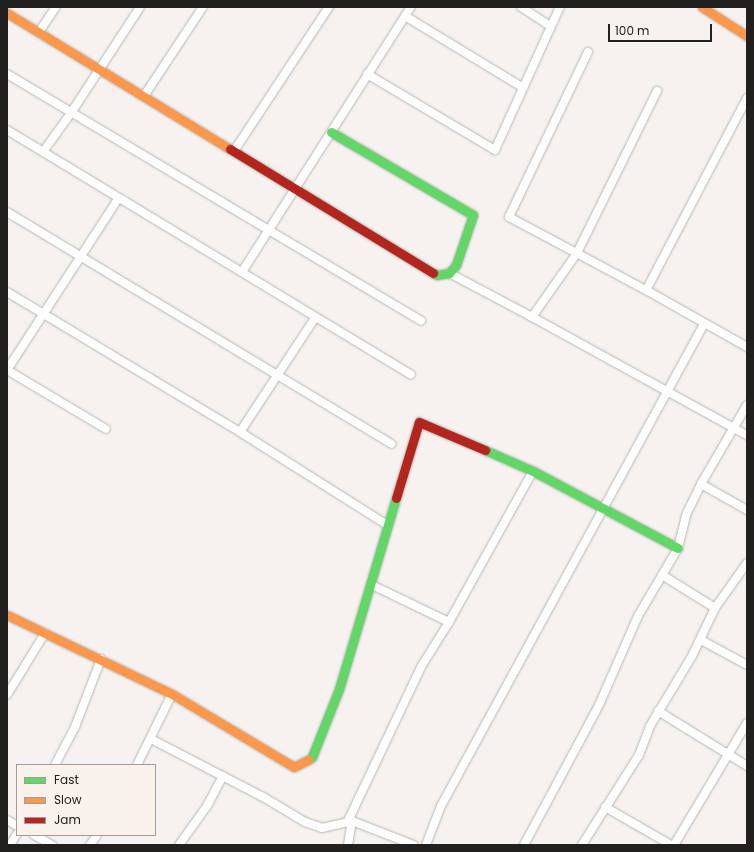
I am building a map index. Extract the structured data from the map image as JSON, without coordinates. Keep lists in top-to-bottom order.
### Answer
{
  "legend": ["Fast", "Slow", "Jam"],
  "scale_bar": "100 m"
}
